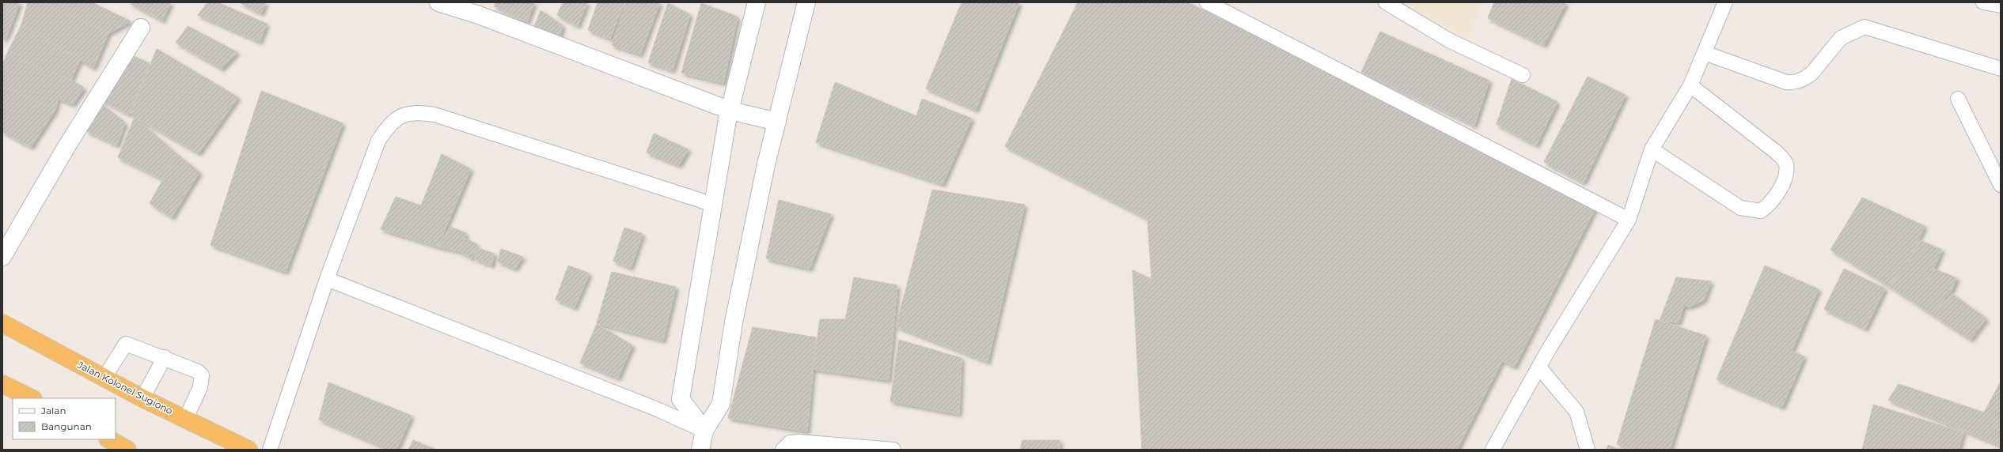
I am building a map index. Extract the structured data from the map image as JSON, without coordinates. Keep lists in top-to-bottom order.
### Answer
{
  "streets": {
    "highway": ["Jalan Kolonel Sugiono"]
  },
  "legend": ["Jalan", "Bangunan"]
}
